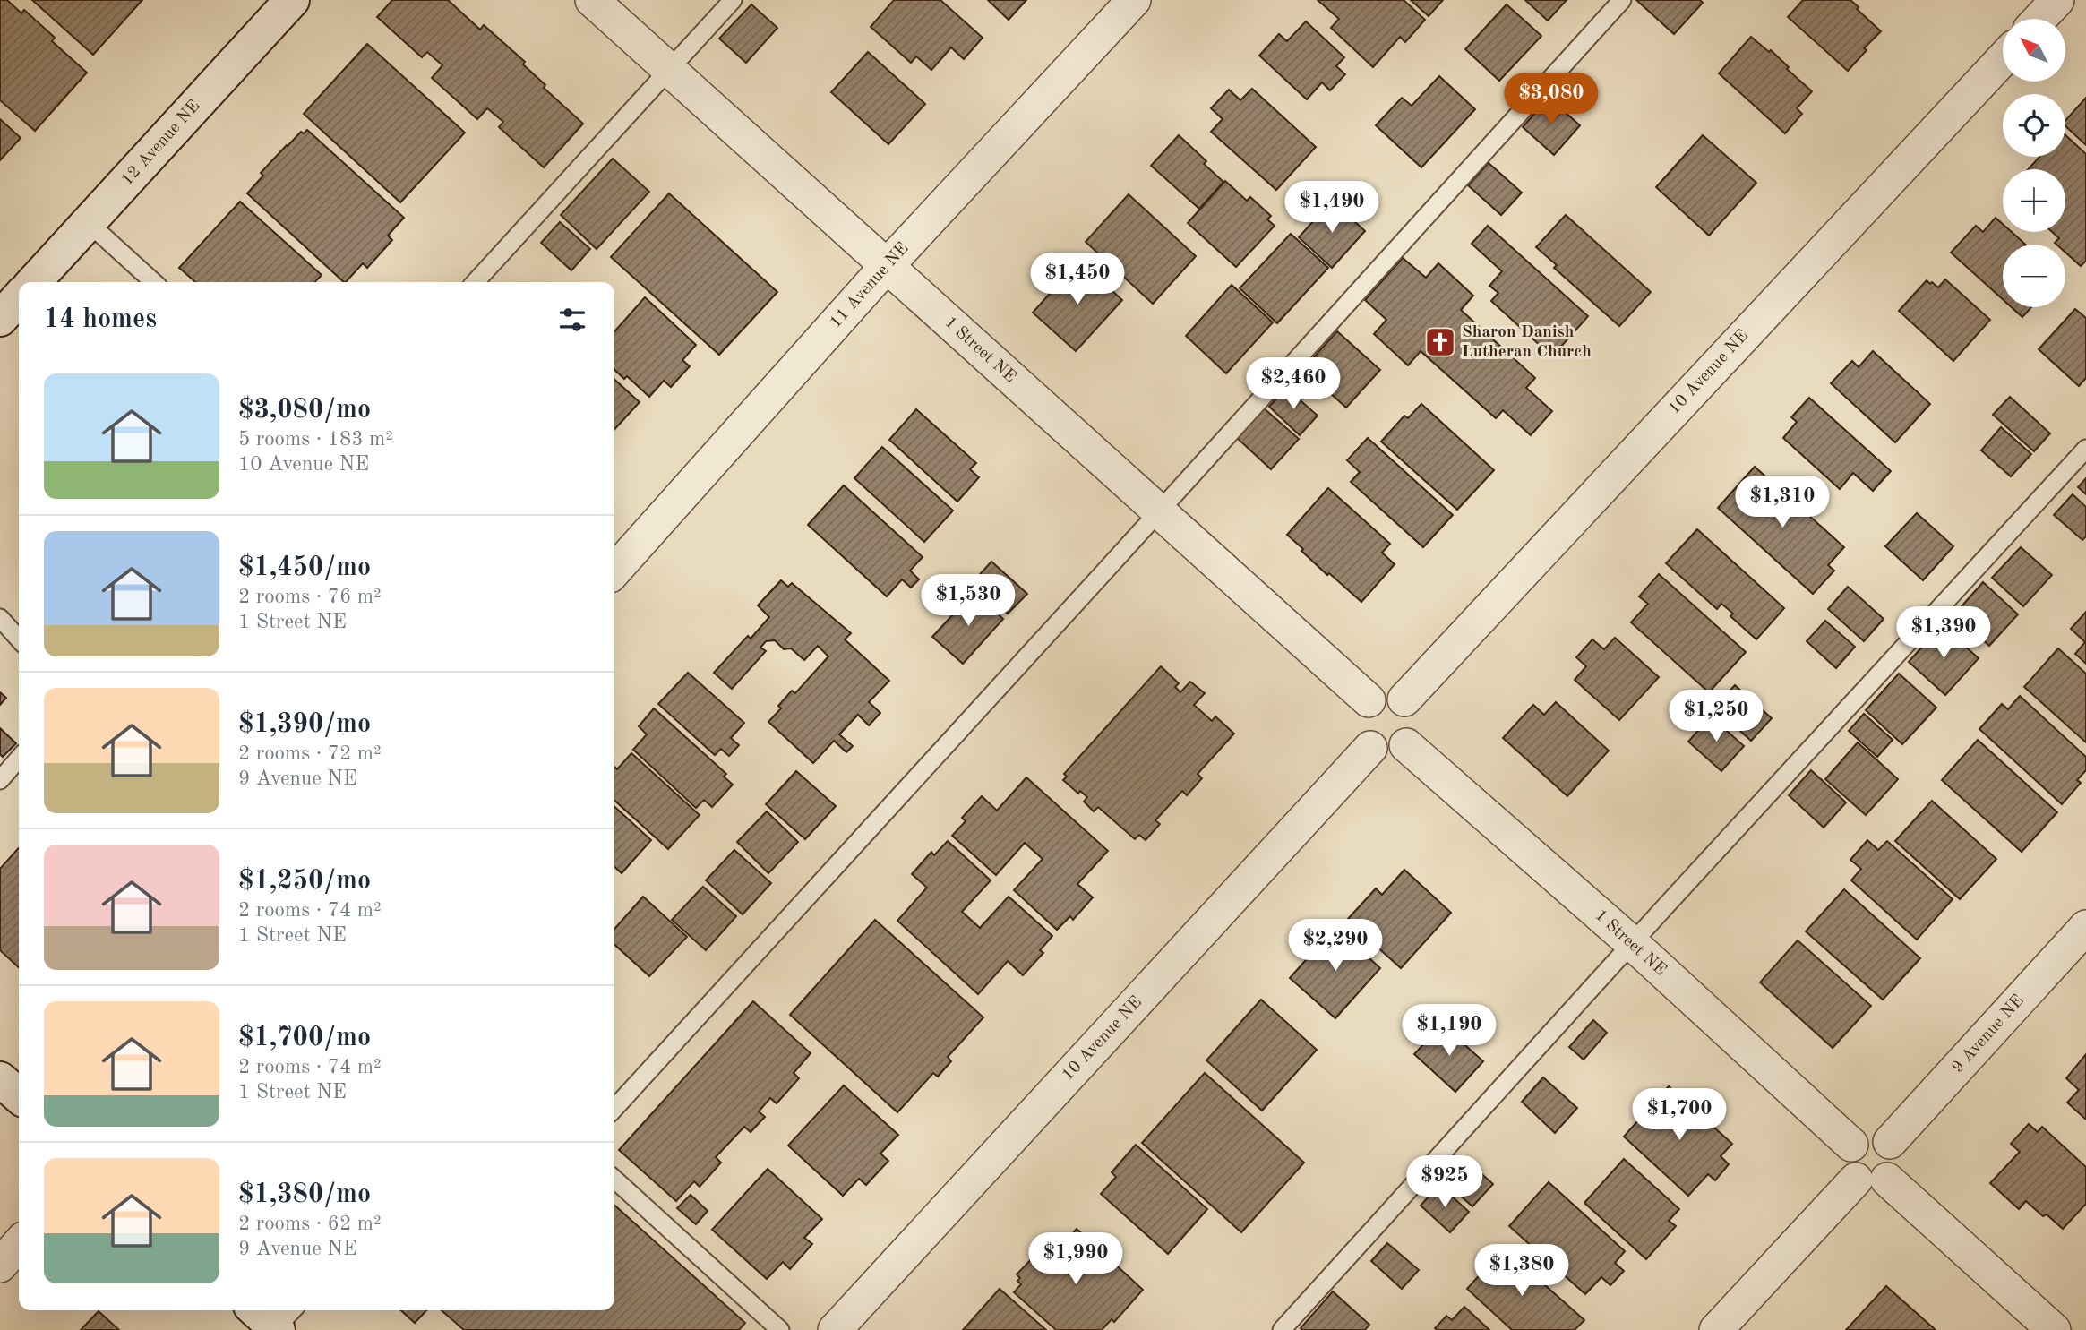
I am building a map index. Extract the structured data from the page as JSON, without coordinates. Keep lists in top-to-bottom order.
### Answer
{
  "streets": {
    "street": [
      "12 Avenue NE",
      "11 Avenue NE",
      "1 Street NE",
      "10 Avenue NE",
      "9 Avenue NE"
    ]
  },
  "crossings": [
    ["11 Avenue NE", "1 Street NE"],
    ["1 Street NE", "10 Avenue NE"],
    ["1 Street NE", "9 Avenue NE"]
  ],
  "places": {
    "church": ["Sharon Danish Lutheran Church"]
  },
  "north": "top left",
  "page": {
    "map_buttons": ["+", "−"],
    "price": [
      "$3,080",
      "$1,490",
      "$1,450",
      "$2,460",
      "$1,310",
      "$1,530",
      "$1,390",
      "$1,250",
      "$2,290",
      "$1,190",
      "$1,700",
      "$925",
      "$1,990",
      "$1,380"
    ],
    "heading": "14 homes",
    "list": [
      {
        "name": "$3,080/mo",
        "note": "5 rooms · 183 m² · 10 Avenue NE"
      },
      {
        "name": "$1,450/mo",
        "note": "2 rooms · 76 m² · 1 Street NE"
      },
      {
        "name": "$1,390/mo",
        "note": "2 rooms · 72 m² · 9 Avenue NE"
      },
      {
        "name": "$1,250/mo",
        "note": "2 rooms · 74 m² · 1 Street NE"
      },
      {
        "name": "$1,700/mo",
        "note": "2 rooms · 74 m² · 1 Street NE"
      },
      {
        "name": "$1,380/mo",
        "note": "2 rooms · 62 m² · 9 Avenue NE"
      }
    ]
  }
}
